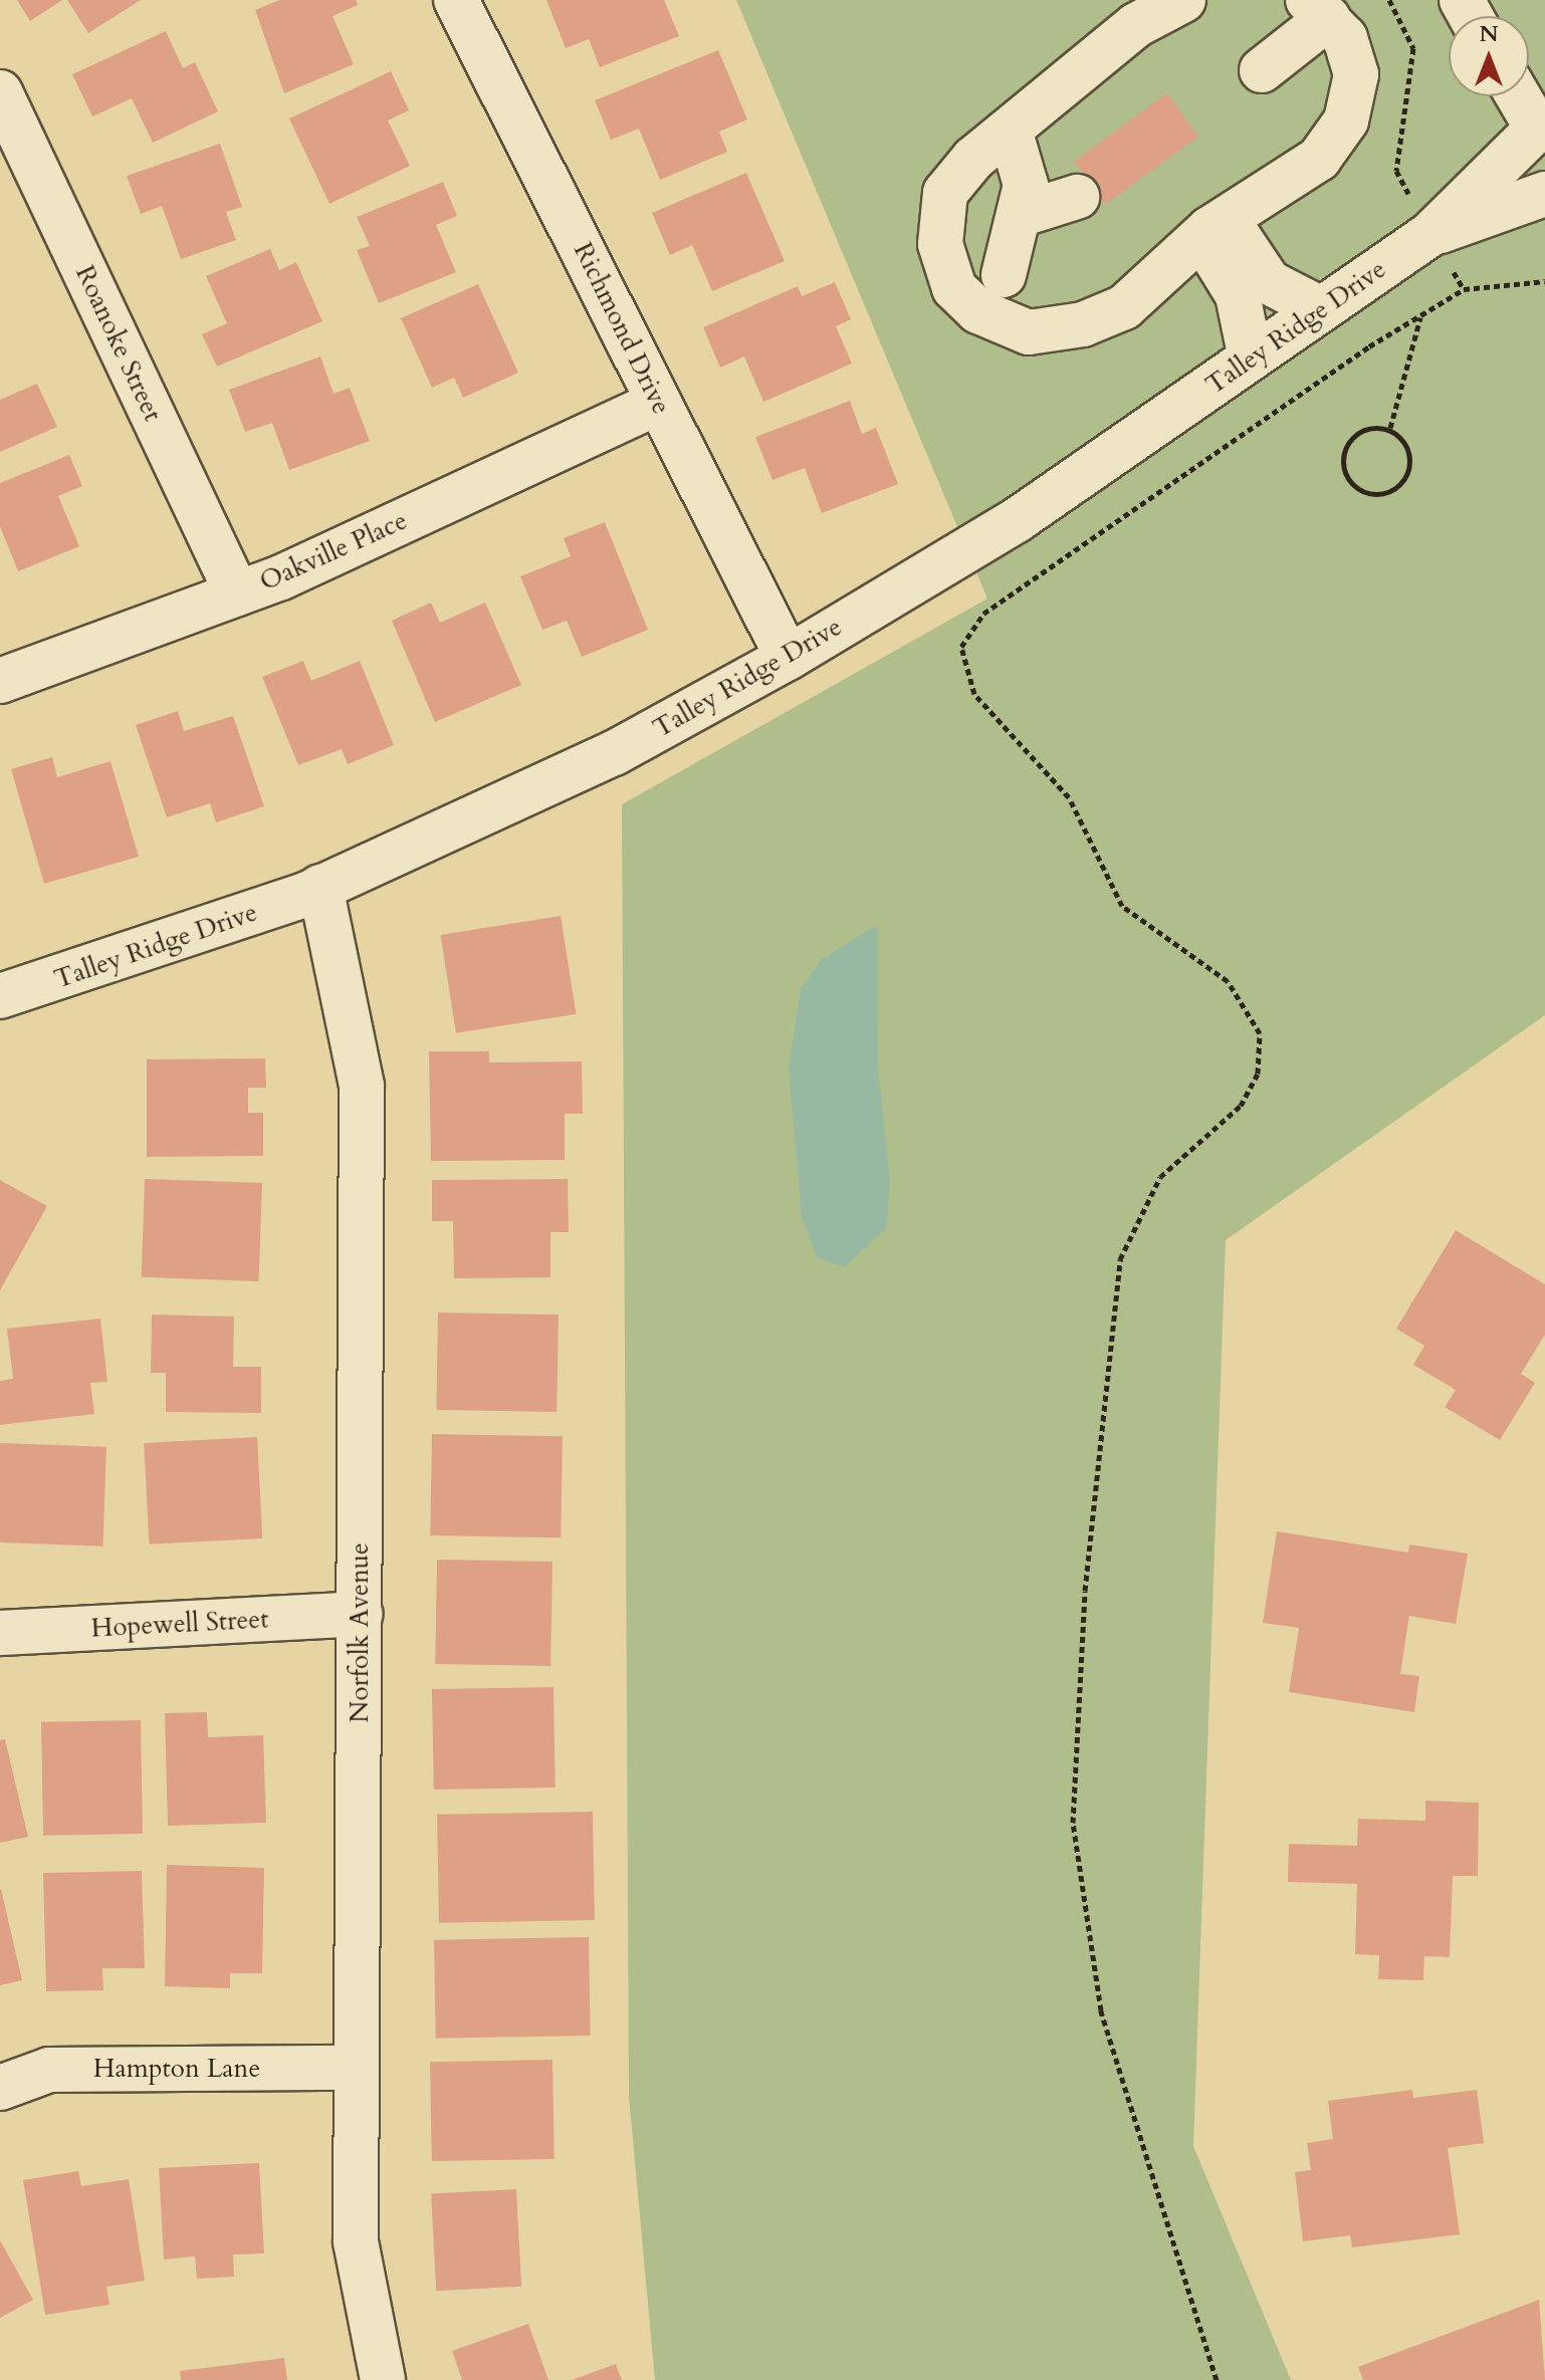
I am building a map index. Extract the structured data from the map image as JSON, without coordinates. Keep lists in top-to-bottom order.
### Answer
{
  "streets": {
    "street": [
      "Talley Ridge Drive",
      "Richmond Drive",
      "Roanoke Street",
      "Oakville Place",
      "Hopewell Street",
      "Norfolk Avenue",
      "Hampton Lane"
    ]
  },
  "crossings": [
    ["Talley Ridge Drive", "Richmond Drive"],
    ["Talley Ridge Drive", "Norfolk Avenue"],
    ["Richmond Drive", "Oakville Place"],
    ["Roanoke Street", "Oakville Place"],
    ["Hopewell Street", "Norfolk Avenue"],
    ["Norfolk Avenue", "Hampton Lane"]
  ],
  "north": "top"
}
